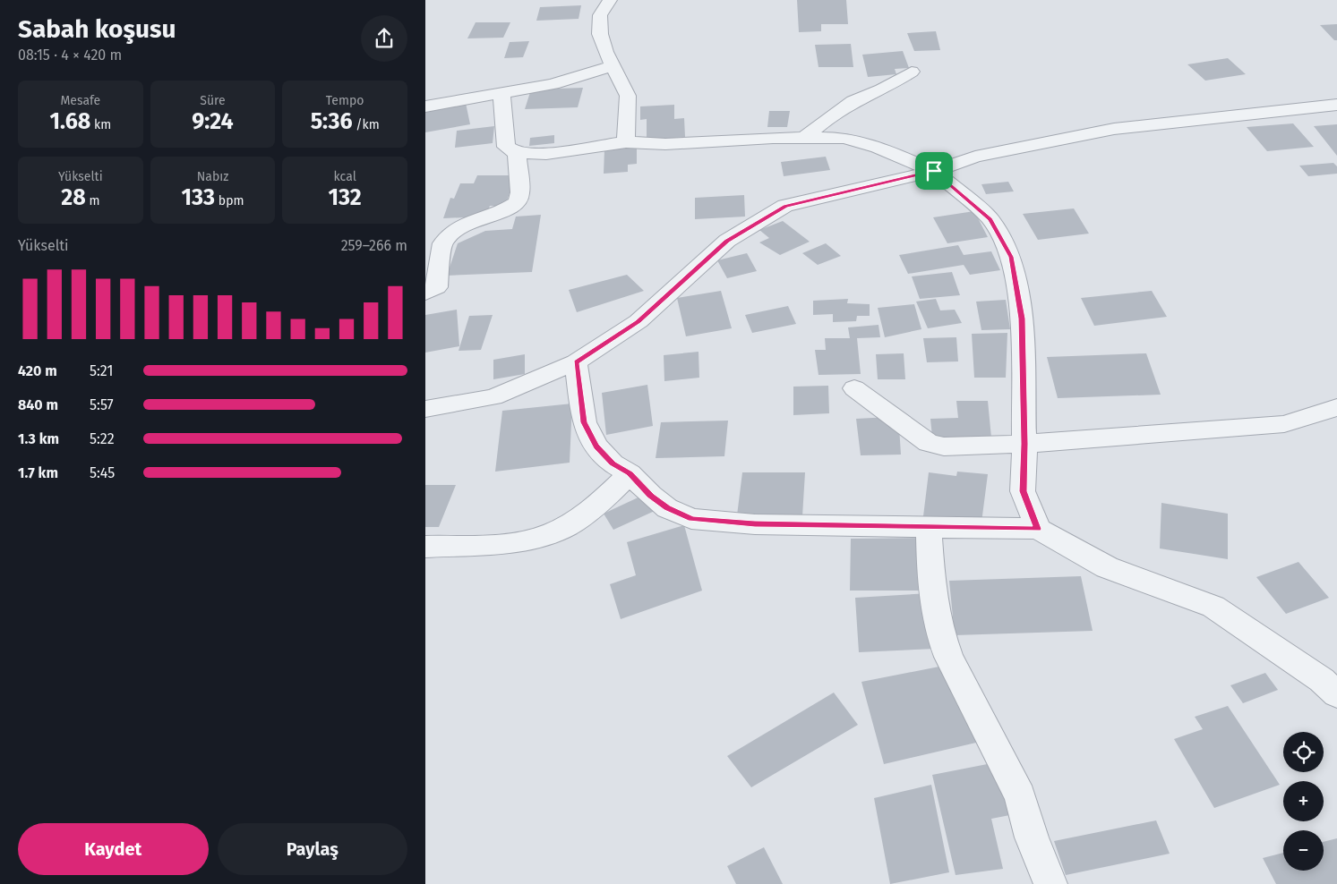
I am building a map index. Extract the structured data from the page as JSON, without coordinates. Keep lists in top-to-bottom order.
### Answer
{
  "page": {
    "heading": ["Sabah koşusu", "08:15 · 4 × 420 m"],
    "stats": [
      ["Mesafe", "1.68 km"],
      ["Süre", "9:24"],
      ["Tempo", "5:36 /km"],
      ["Yükselti", "28 m"],
      ["Nabız", "133 bpm"],
      ["kcal", "132"]
    ],
    "chart": ["Yükselti", "259–266 m"],
    "list": [
      {
        "name": "420 m",
        "note": "5:21"
      },
      {
        "name": "840 m",
        "note": "5:57"
      },
      {
        "name": "1.3 km",
        "note": "5:22"
      },
      {
        "name": "1.7 km",
        "note": "5:45"
      }
    ],
    "map_buttons": ["+", "−"],
    "buttons": ["Kaydet", "Paylaş"]
  }
}
